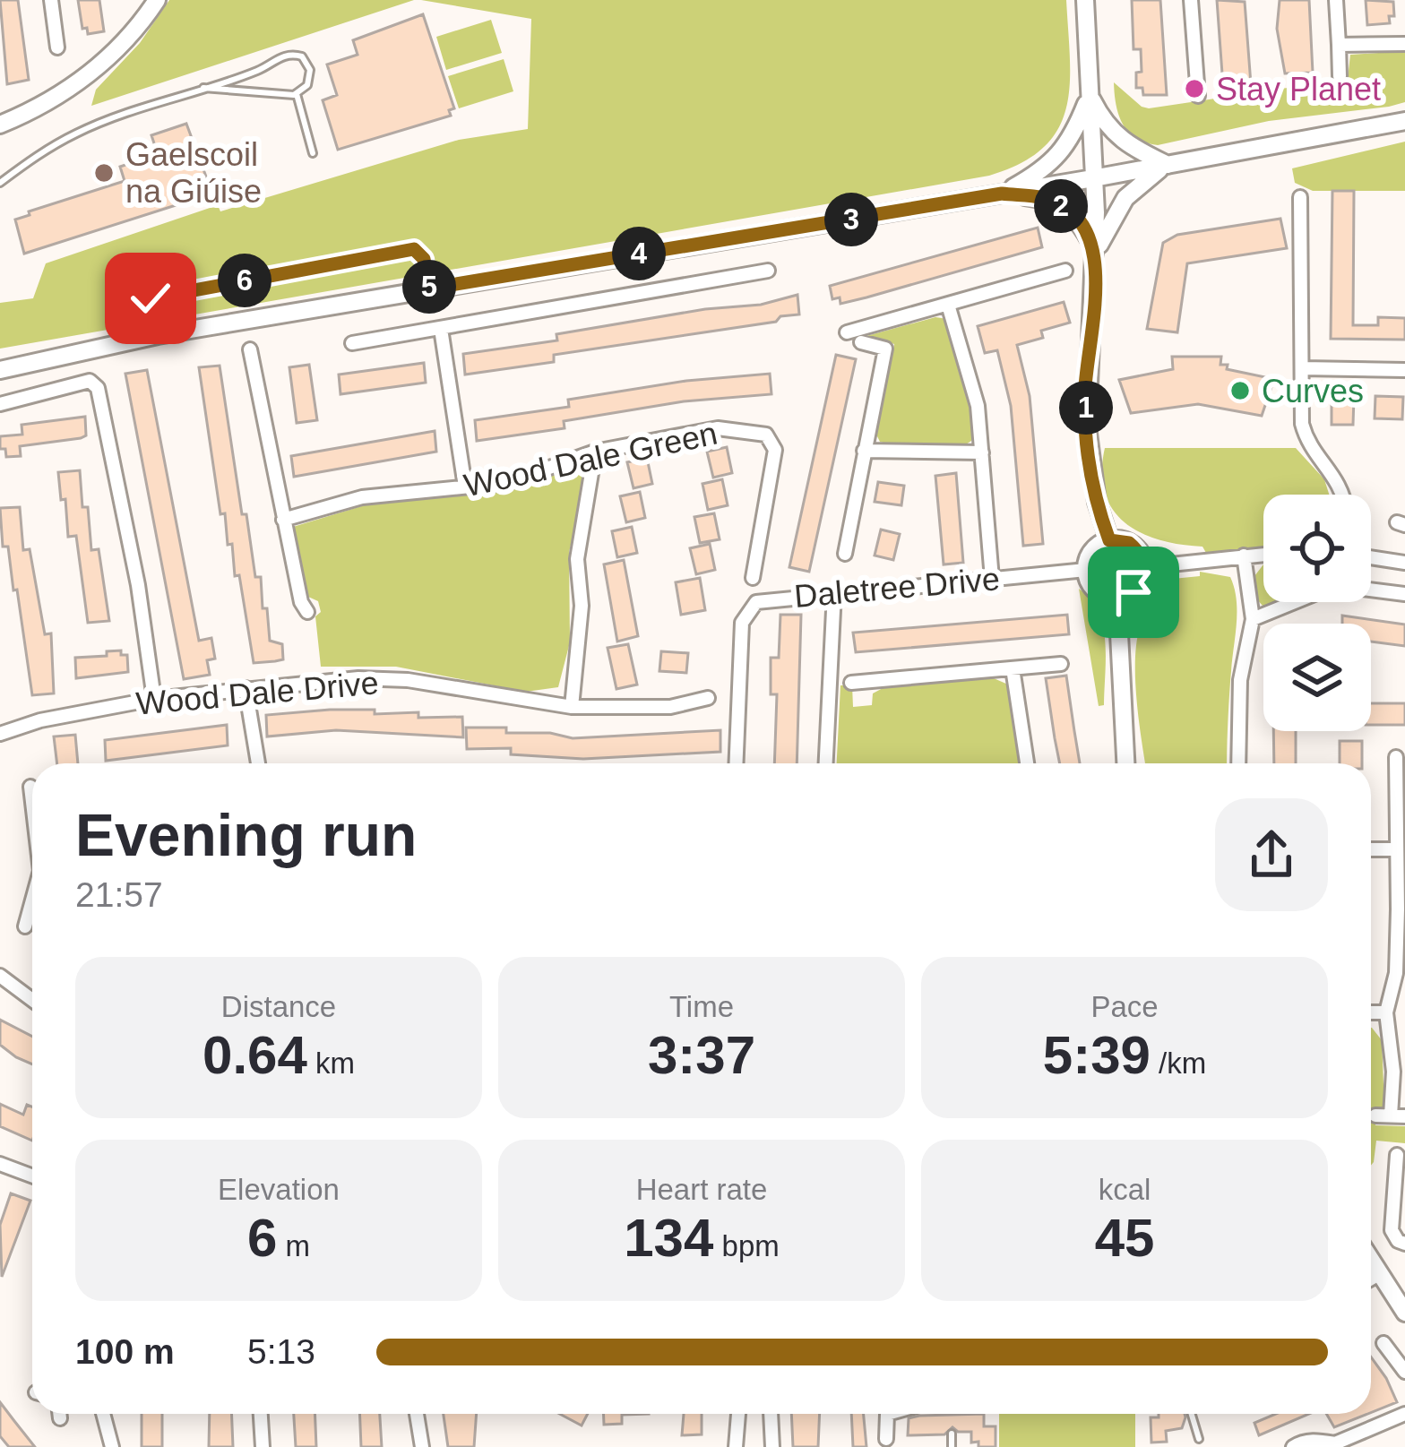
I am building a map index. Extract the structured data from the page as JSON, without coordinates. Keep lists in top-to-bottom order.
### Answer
{
  "streets": {
    "street": ["Wood Dale Green", "Daletree Drive", "Wood Dale Drive"]
  },
  "places": ["Stay Planet", "Gaelscoil na Giúise", "Curves"],
  "page": {
    "pins": [
      "2",
      "3",
      "4",
      "6",
      "5",
      "1"
    ],
    "heading": ["Evening run", "21:57"],
    "stats": [
      ["Distance", "0.64 km"],
      ["Time", "3:37"],
      ["Pace", "5:39 /km"],
      ["Elevation", "6 m"],
      ["Heart rate", "134 bpm"],
      ["kcal", "45"]
    ],
    "list": [
      {
        "name": "100 m",
        "note": "5:13"
      }
    ]
  }
}
